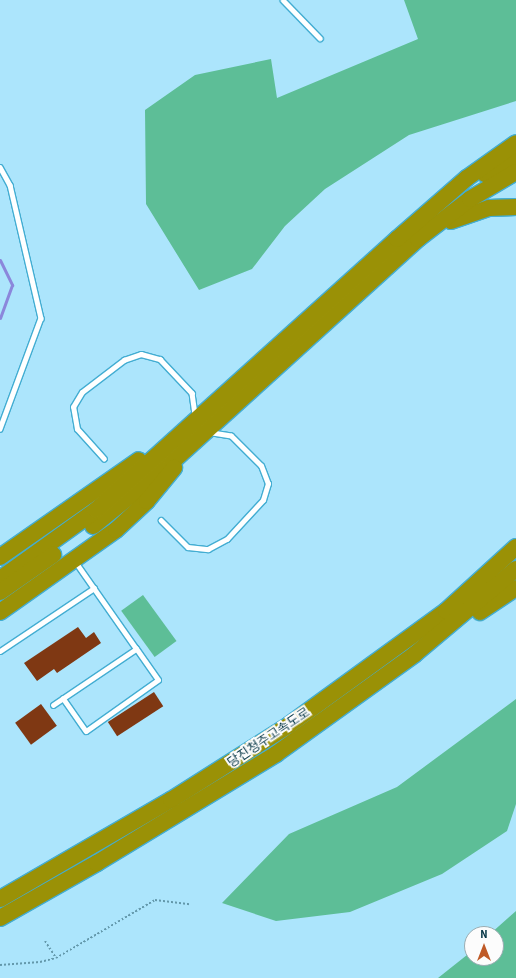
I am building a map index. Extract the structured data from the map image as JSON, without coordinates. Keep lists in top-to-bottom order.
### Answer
{
  "streets": {
    "highway": ["당진청주고속도로"]
  },
  "north": "top"
}
